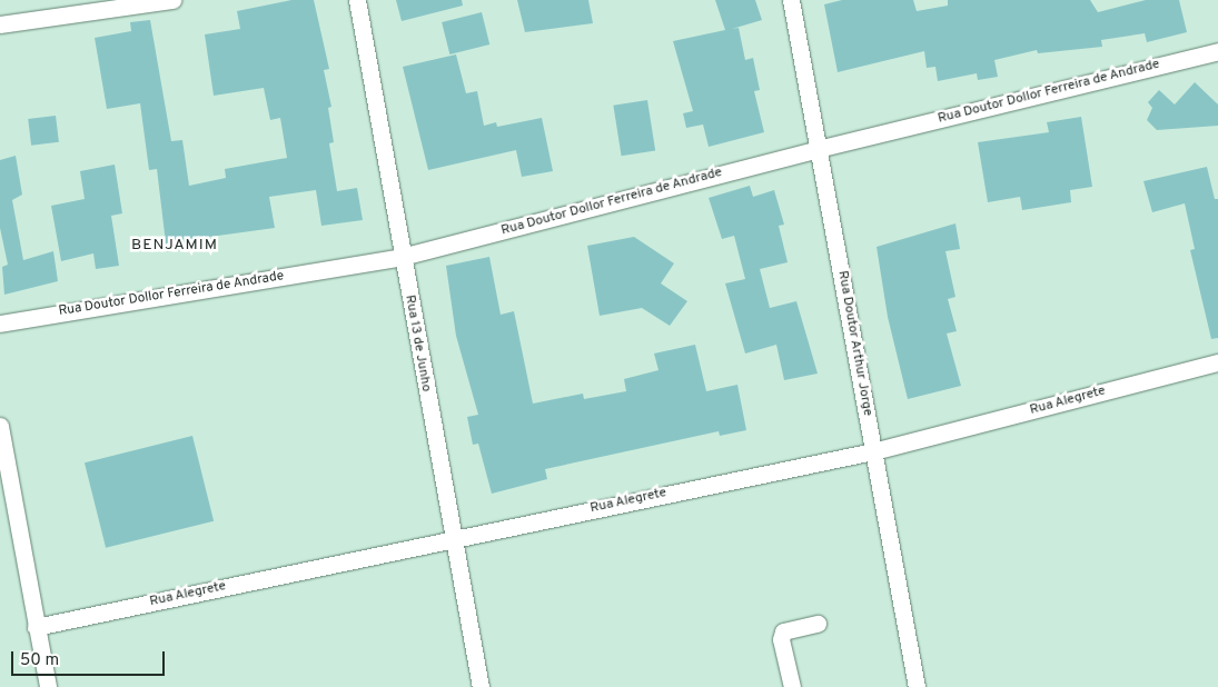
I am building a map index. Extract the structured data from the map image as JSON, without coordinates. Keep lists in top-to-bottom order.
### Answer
{
  "streets": {
    "street": [
      "Rua Doutor Dollor Ferreira de Andrade",
      "Rua 13 de Junho",
      "Rua Doutor Arthur Jorge",
      "Rua Alegrete"
    ]
  },
  "crossings": [
    ["Rua Doutor Dollor Ferreira de Andrade", "Rua 13 de Junho"],
    ["Rua Doutor Dollor Ferreira de Andrade", "Rua Doutor Arthur Jorge"],
    ["Rua 13 de Junho", "Rua Alegrete"],
    ["Rua Doutor Arthur Jorge", "Rua Alegrete"]
  ],
  "districts": ["BENJAMIM"],
  "scale_bar": "50 m"
}
